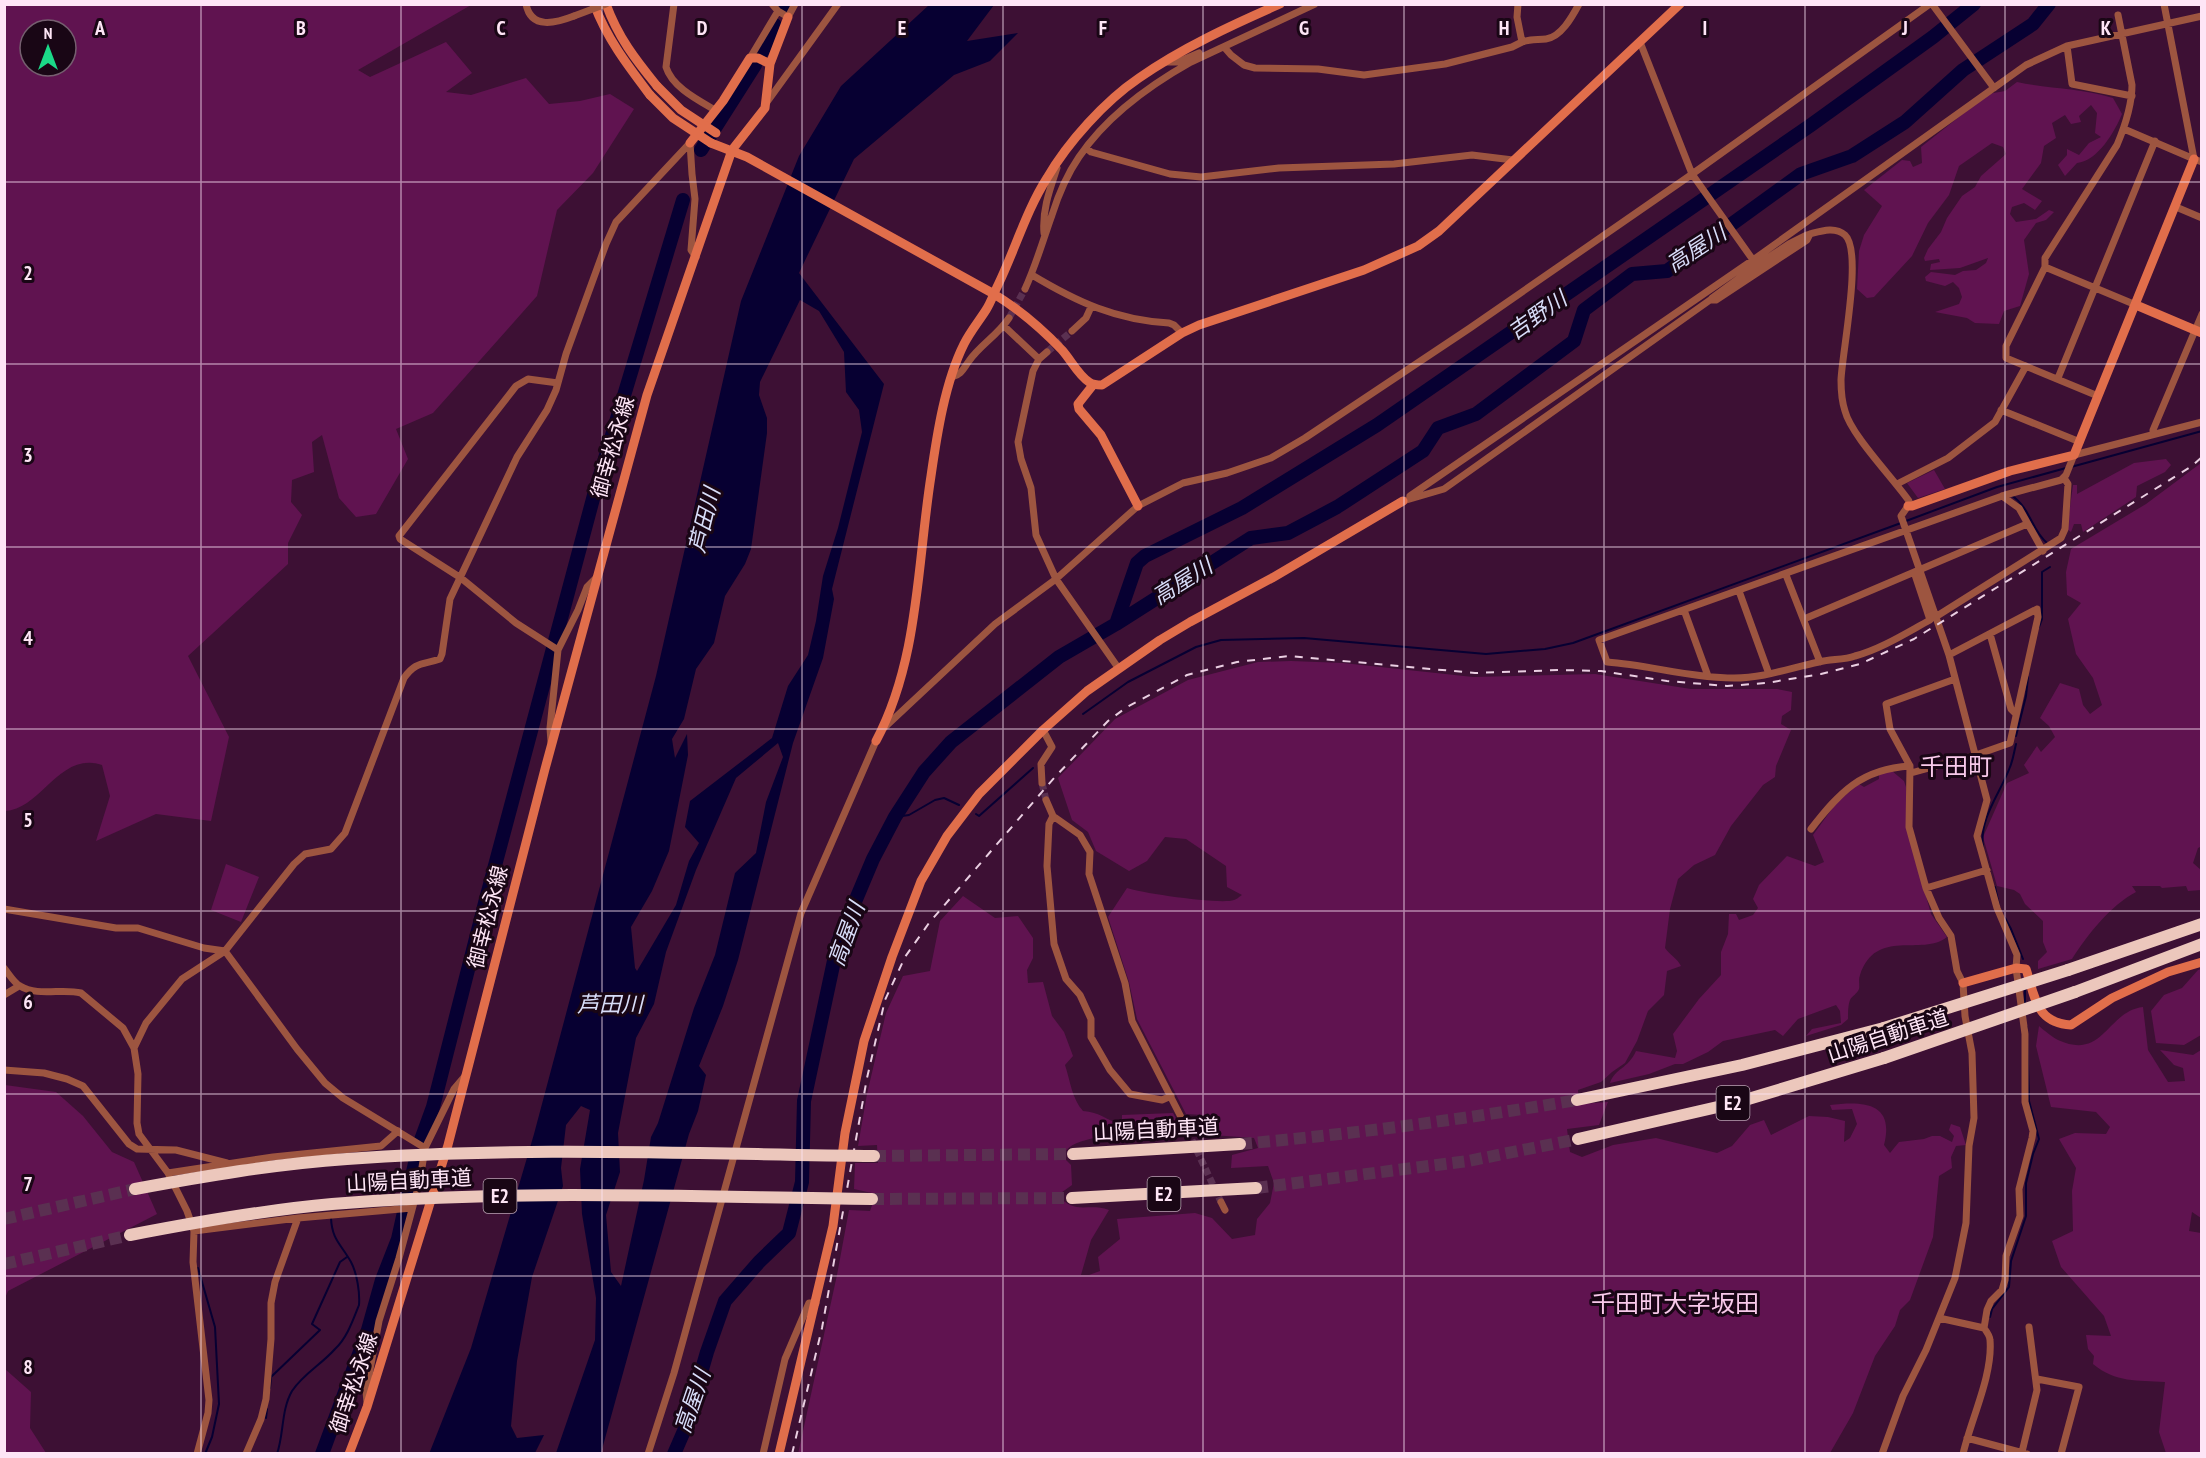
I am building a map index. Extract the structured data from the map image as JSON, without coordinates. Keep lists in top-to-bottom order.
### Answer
{
  "streets": {
    "highway": ["山陽自動車道", "E2"],
    "street": ["御幸松永線"]
  },
  "districts": ["千田町", "千田町大字坂田"],
  "water": ["高屋川", "吉野川", "芦田川"],
  "north": "top",
  "grid": {
    "columns": [
      "A",
      "B",
      "C",
      "D",
      "E",
      "F",
      "G",
      "H",
      "I",
      "J",
      "K"
    ],
    "rows": [
      "2",
      "3",
      "4",
      "5",
      "6",
      "7",
      "8"
    ]
  }
}
